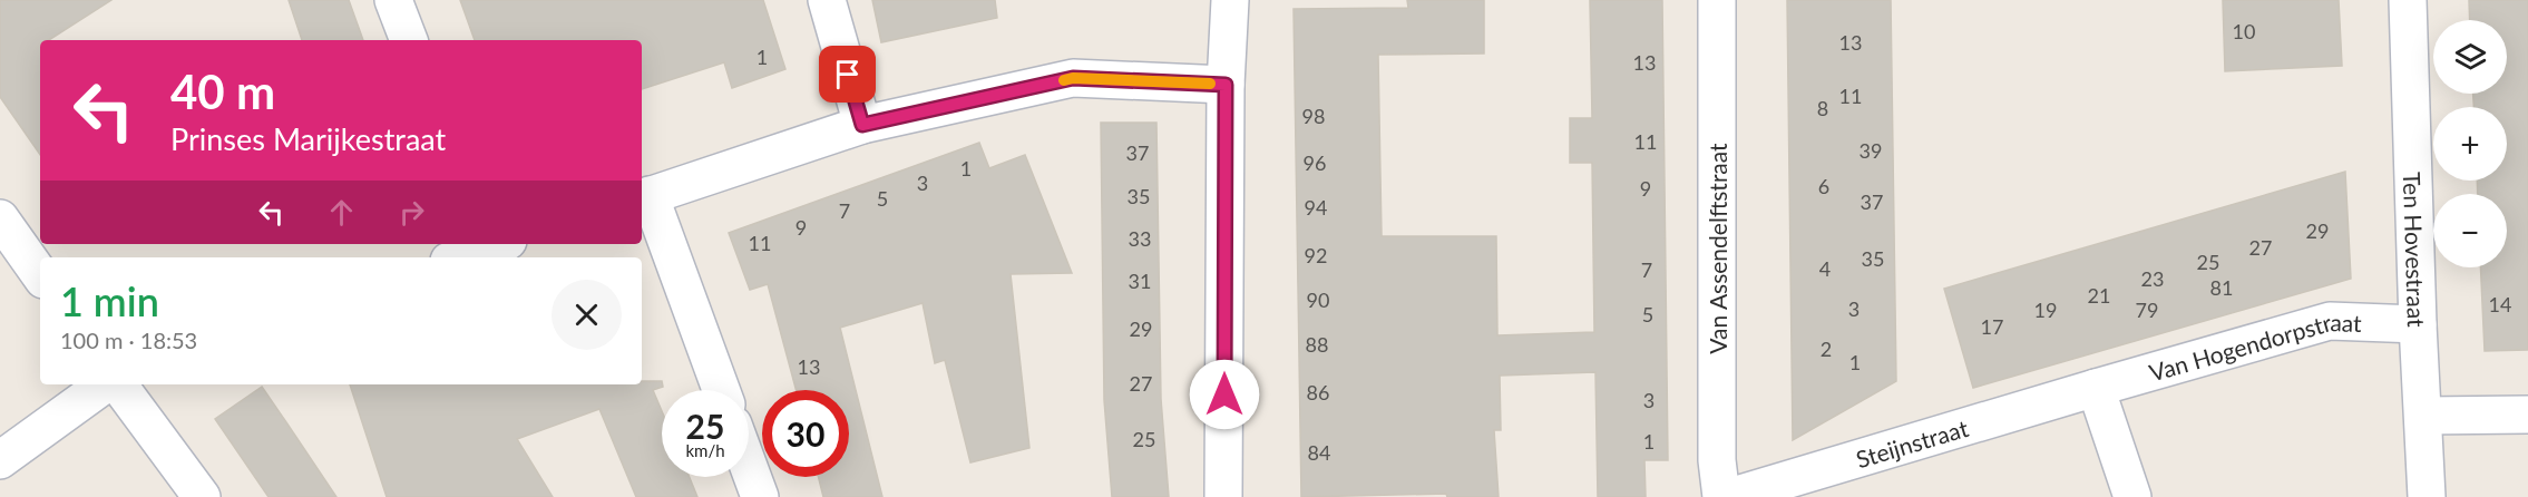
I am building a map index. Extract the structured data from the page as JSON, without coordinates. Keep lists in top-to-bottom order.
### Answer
{
  "streets": {
    "street": [
      "Van Assendelftstraat",
      "Ten Hovestraat",
      "Van Hogendorpstraat",
      "Steijnstraat"
    ]
  },
  "crossings": [
    ["Ten Hovestraat", "Van Hogendorpstraat"],
    ["Van Hogendorpstraat", "Steijnstraat"]
  ],
  "house_numbers": [
    "10",
    "13",
    "1",
    "13",
    "11",
    "8",
    "98",
    "11",
    "39",
    "37",
    "96",
    "1",
    "3",
    "6",
    "9",
    "35",
    "5",
    "37",
    "94",
    "7",
    "9",
    "29",
    "33",
    "11",
    "27",
    "92",
    "35",
    "25",
    "4",
    "7",
    "23",
    "31",
    "81",
    "21",
    "90",
    "14",
    "3",
    "19",
    "79",
    "5",
    "17",
    "29",
    "88",
    "2",
    "1",
    "13",
    "27",
    "86",
    "3",
    "25",
    "1",
    "84"
  ],
  "page": {
    "map_buttons": ["+", "−"],
    "turn": ["40 m", "Prinses Marijkestraat"],
    "heading": ["1 min", "100 m · 18:53"],
    "speed": "25 km/h",
    "limit": "30"
  }
}
